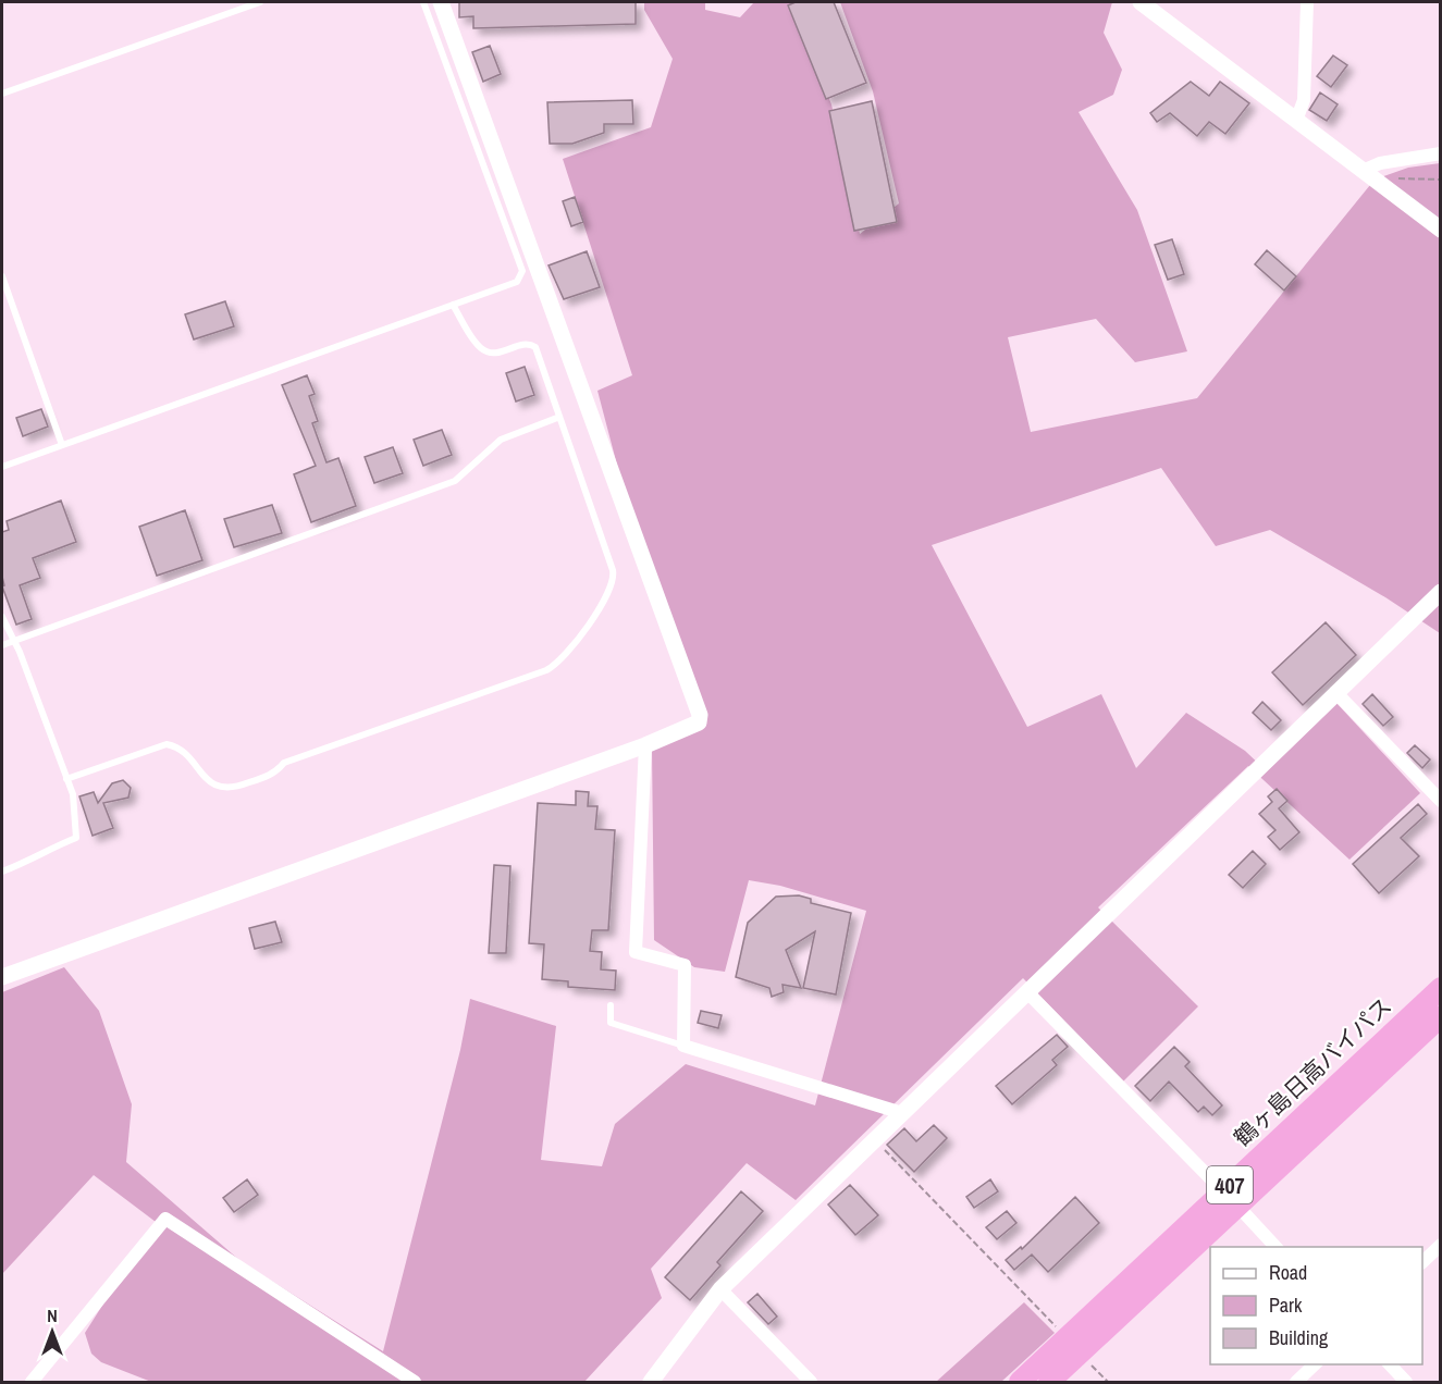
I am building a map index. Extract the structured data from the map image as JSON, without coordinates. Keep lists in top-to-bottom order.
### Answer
{
  "streets": {
    "highway": ["鶴ヶ島日高バイパス", "407"]
  },
  "legend": ["Road", "Park", "Building"],
  "north": "top"
}
